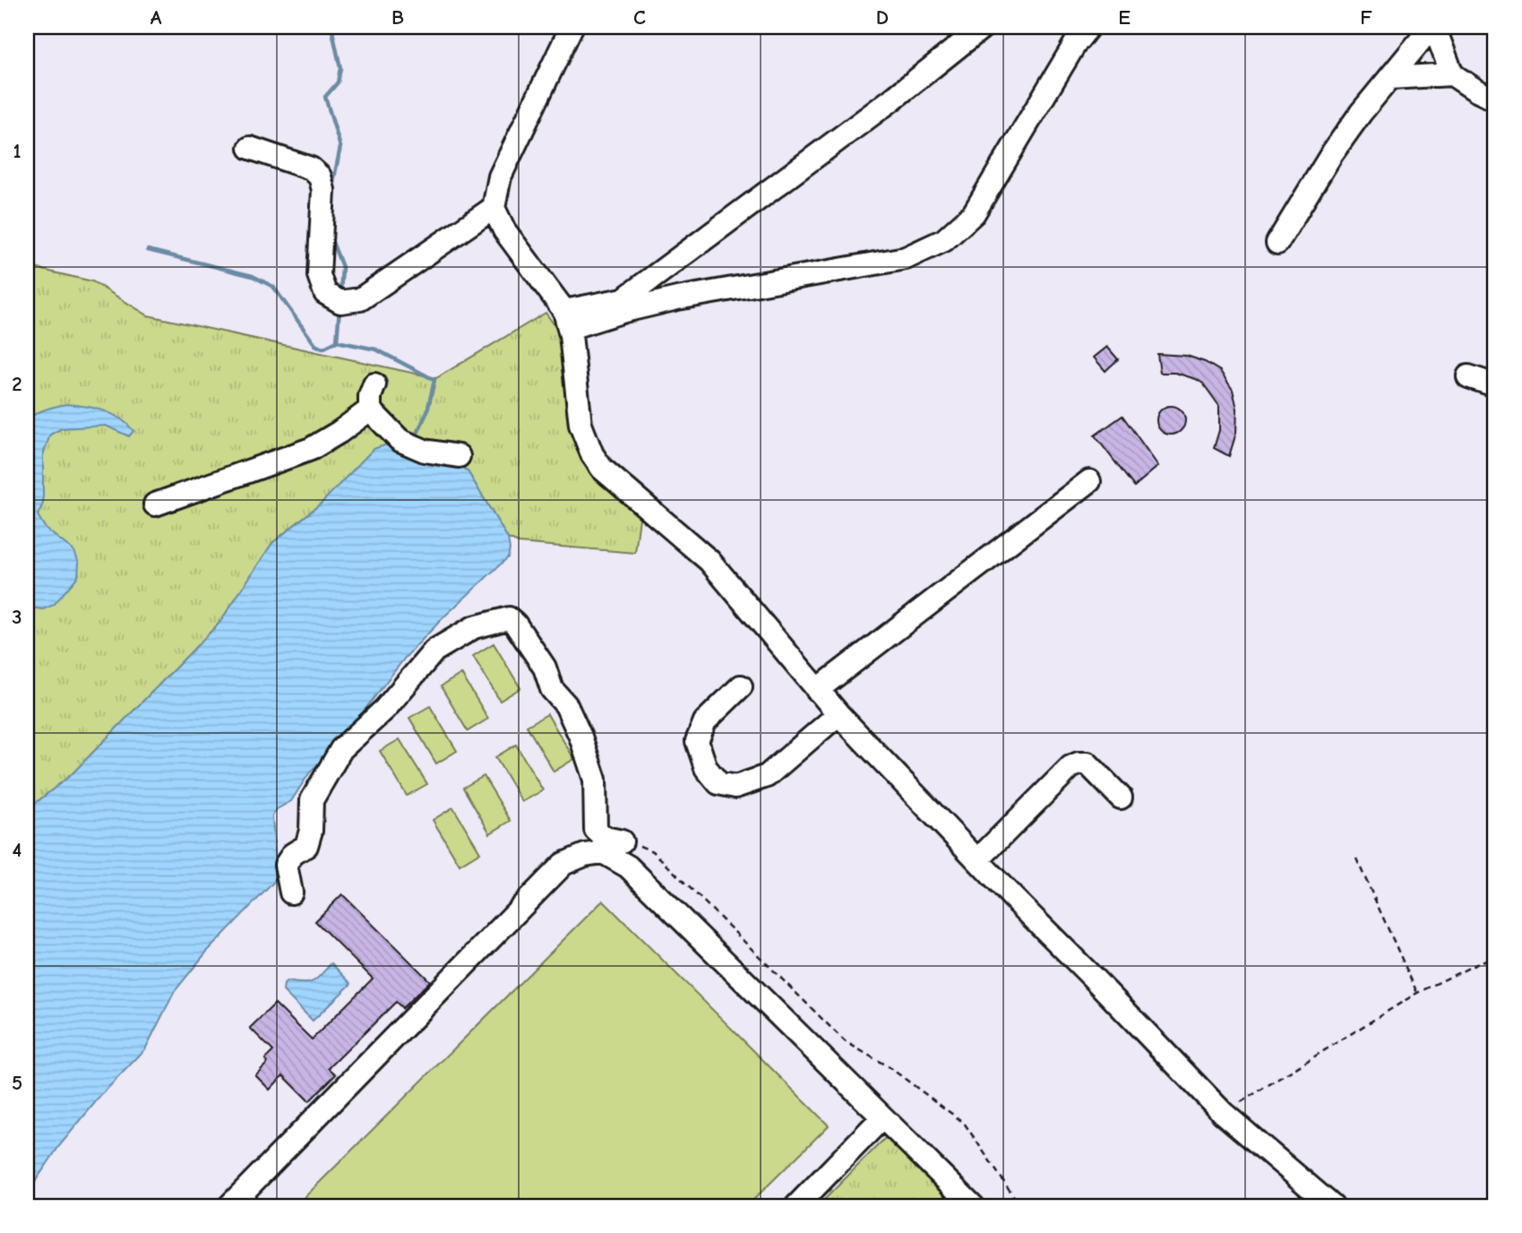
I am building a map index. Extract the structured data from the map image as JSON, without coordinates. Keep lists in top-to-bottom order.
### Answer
{
  "grid": {
    "columns": [
      "A",
      "B",
      "C",
      "D",
      "E",
      "F"
    ],
    "rows": [
      "1",
      "2",
      "3",
      "4",
      "5"
    ]
  }
}
